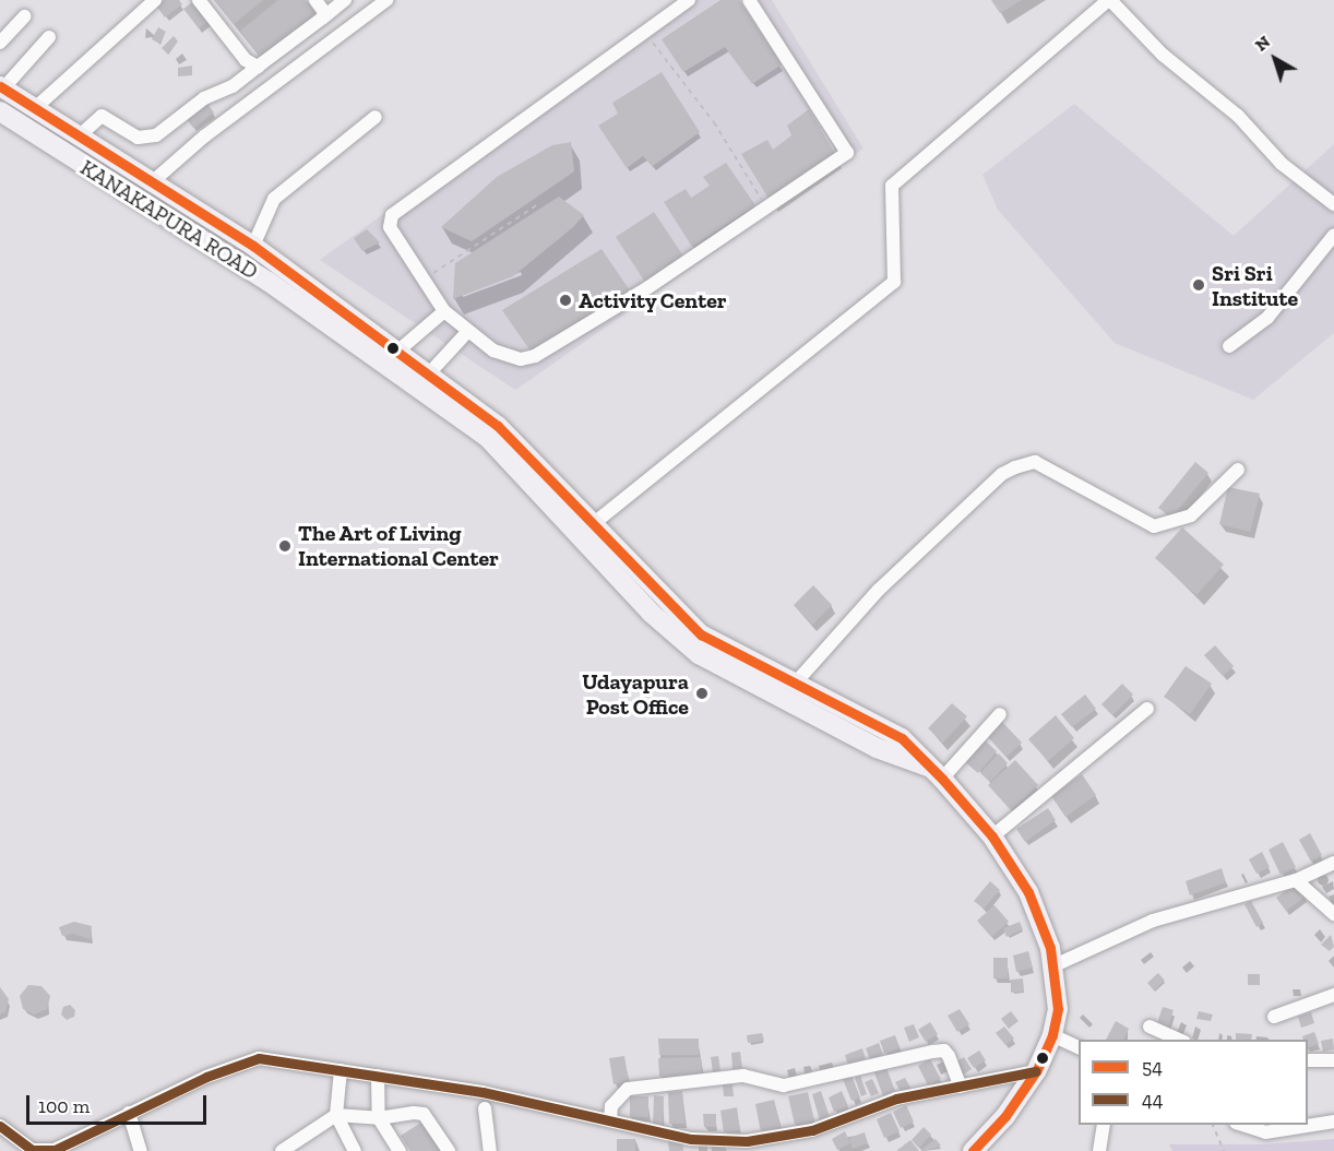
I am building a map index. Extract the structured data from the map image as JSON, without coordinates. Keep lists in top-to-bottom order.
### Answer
{
  "streets": {
    "highway": ["KANAKAPURA ROAD"]
  },
  "places": [
    "Sri Sri Institute",
    "Activity Center",
    "The Art of Living International Center",
    "Udayapura Post Office"
  ],
  "lines": ["transit line 54", "transit line 44"],
  "legend": ["54", "44"],
  "scale_bar": "100 m",
  "north": "top left"
}
